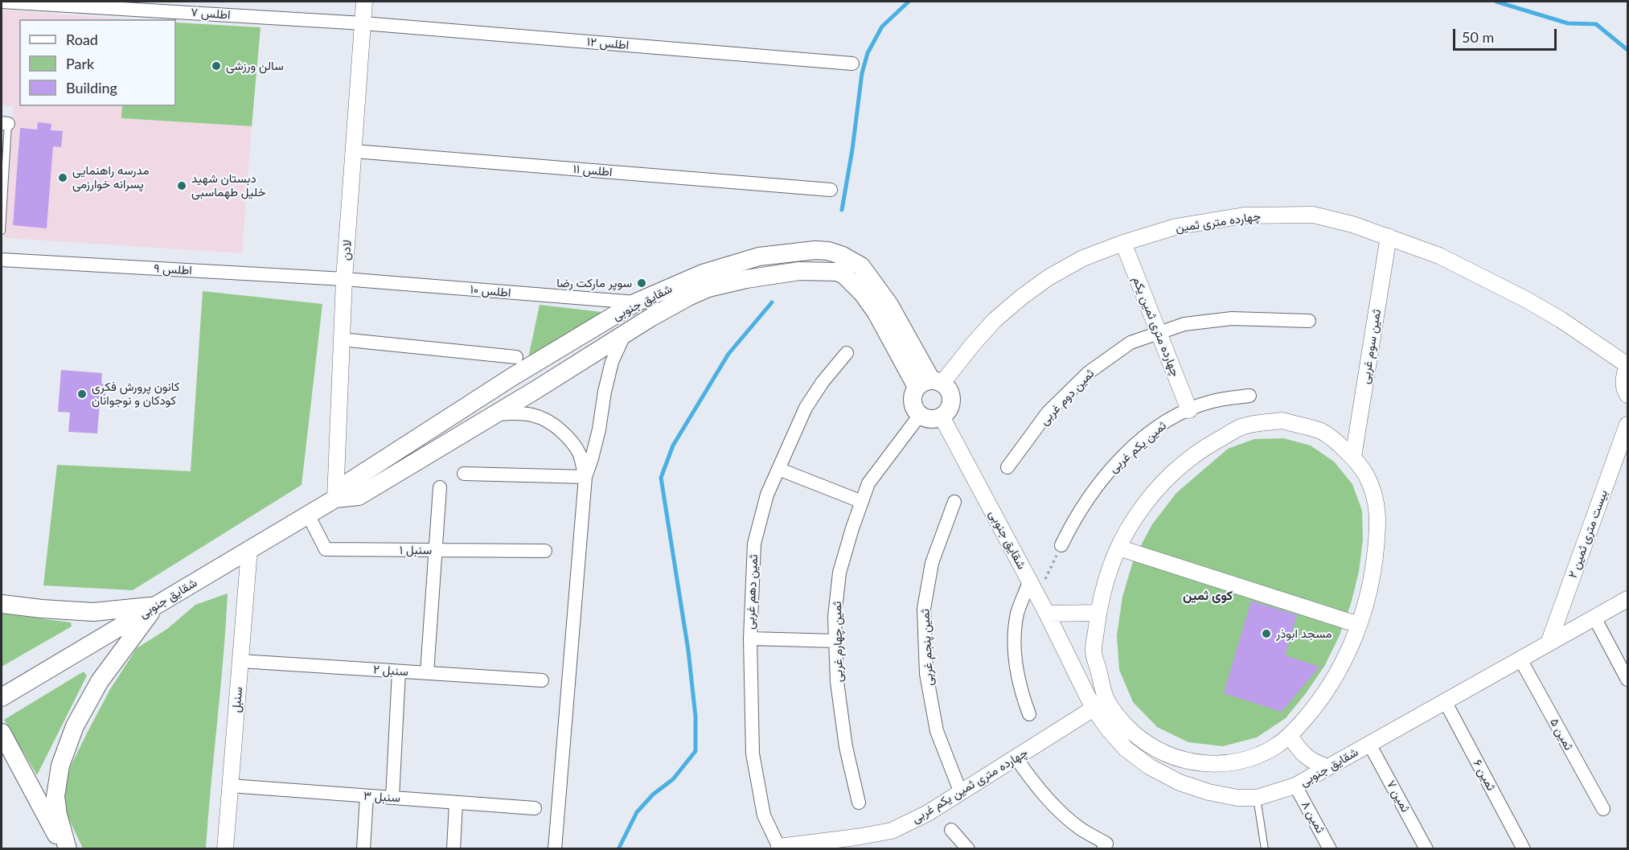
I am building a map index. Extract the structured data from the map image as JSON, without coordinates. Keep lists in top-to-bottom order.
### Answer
{
  "streets": {
    "main road": ["شقایق جنوبی"],
    "street": [
      "اطلس ۷",
      "اطلس ۱۲",
      "اطلس ۱۱",
      "چهارده متری ثمین",
      "لادن",
      "اطلس ۹",
      "اطلس ۱۰",
      "چهارده متری ثمین یکم",
      "ثمین سوم غربی",
      "ثمین دوم غربی",
      "ثمین یکم غربی",
      "بیست متری ثمین ۲",
      "سنبل ۱",
      "ثمین دهم غربی",
      "ثمین چهارم غربی",
      "ثمین پنجم غربی",
      "سنبل ۲",
      "سنبل",
      "ثمین ۵",
      "ثمین ۶",
      "چهارده متری ثمین یکم غربی",
      "ثمین ۷",
      "سنبل ۳",
      "ثمین ۸"
    ]
  },
  "crossings": [
    ["اطلس ۷", "اطلس ۱۲"],
    ["اطلس ۷", "لادن"],
    ["اطلس ۱۲", "لادن"],
    ["اطلس ۱۱", "لادن"],
    ["چهارده متری ثمین", "شقایق جنوبی"],
    ["چهارده متری ثمین", "چهارده متری ثمین یکم"],
    ["چهارده متری ثمین", "ثمین سوم غربی"],
    ["چهارده متری ثمین", "ثمین چهارم غربی"],
    ["لادن", "اطلس ۹"],
    ["لادن", "اطلس ۱۰"],
    ["لادن", "شقایق جنوبی"],
    ["اطلس ۹", "اطلس ۱۰"],
    ["اطلس ۱۰", "شقایق جنوبی"],
    ["شقایق جنوبی", "بیست متری ثمین ۲"],
    ["شقایق جنوبی", "سنبل ۱"],
    ["شقایق جنوبی", "ثمین چهارم غربی"],
    ["شقایق جنوبی", "سنبل"],
    ["شقایق جنوبی", "ثمین ۵"],
    ["شقایق جنوبی", "ثمین ۶"],
    ["شقایق جنوبی", "چهارده متری ثمین یکم غربی"],
    ["شقایق جنوبی", "ثمین ۷"],
    ["شقایق جنوبی", "ثمین ۸"],
    ["چهارده متری ثمین یکم", "ثمین دوم غربی"],
    ["چهارده متری ثمین یکم", "ثمین یکم غربی"],
    ["ثمین دهم غربی", "چهارده متری ثمین یکم غربی"],
    ["ثمین پنجم غربی", "چهارده متری ثمین یکم غربی"],
    ["سنبل ۲", "سنبل"],
    ["سنبل", "سنبل ۳"]
  ],
  "districts": ["کوی ثمین"],
  "places": [
    "سالن ورزشی",
    "مدرسه راهنمایی پسرانه خوارزمی",
    "دبستان شهید خلیل طهماسبی",
    "سوپر مارکت رضا",
    "کانون پرورش فکری کودکان و نوجوانان",
    "مسجد ابوذر"
  ],
  "legend": ["Road", "Park", "Building"],
  "scale_bar": "50 m"
}
